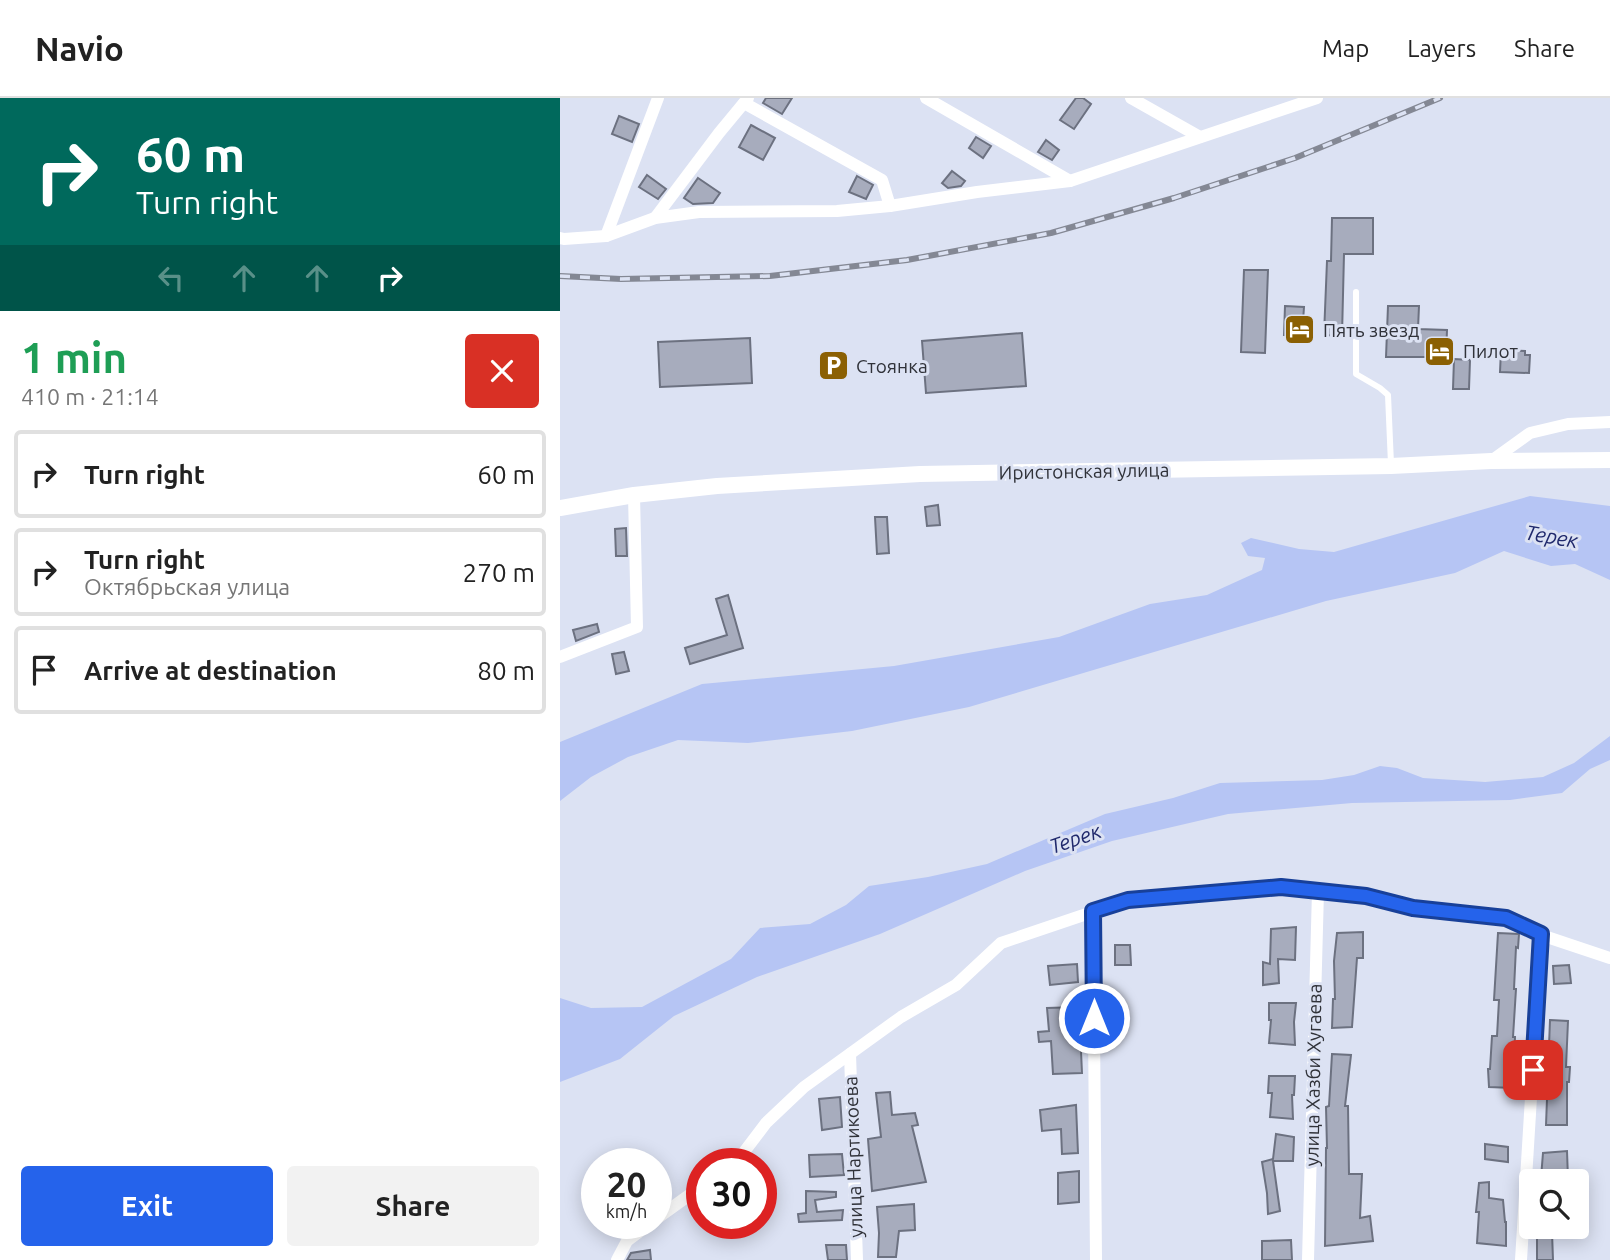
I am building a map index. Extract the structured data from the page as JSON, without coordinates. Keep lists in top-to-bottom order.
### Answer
{
  "streets": {
    "main road": ["Иристонская улица"],
    "street": ["улица Хазби Хугаева", "улица Нартикоева"]
  },
  "water": ["Терек"],
  "places": {
    "hotel": ["Пять звезд", "Пилот"],
    "parking": ["Стоянка"]
  },
  "page": {
    "header": "Navio",
    "nav": ["Map", "Layers", "Share"],
    "turn": ["60 m", "Turn right"],
    "heading": ["1 min", "410 m · 21:14"],
    "list": [
      {
        "name": "Turn right",
        "value": "60 m"
      },
      {
        "name": "Turn right",
        "note": "Октябрьская улица",
        "value": "270 m"
      },
      {
        "name": "Arrive at destination",
        "value": "80 m"
      }
    ],
    "speed": "20 km/h",
    "limit": "30",
    "buttons": ["Exit", "Share"]
  }
}
